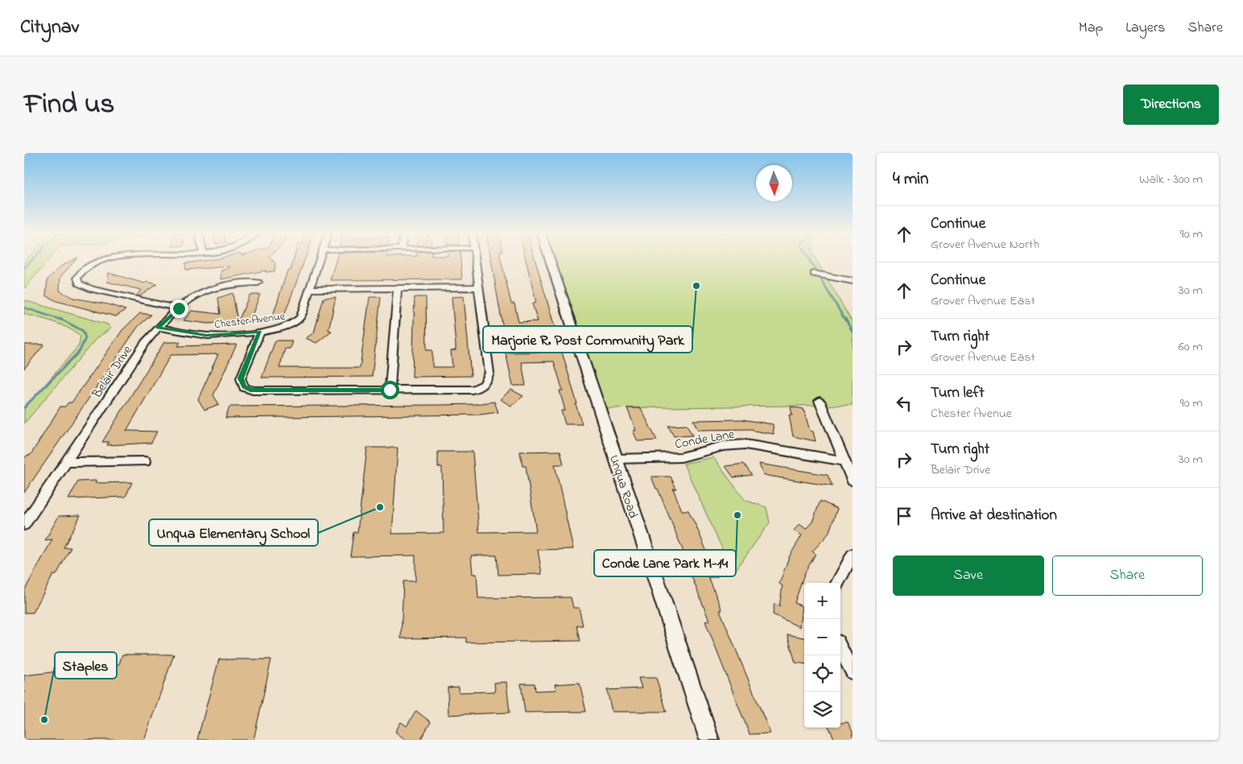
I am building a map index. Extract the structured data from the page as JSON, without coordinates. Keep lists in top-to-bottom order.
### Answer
{
  "streets": {
    "street": [
      "Chester Avenue",
      "Belair Drive",
      "Conde Lane",
      "Unqua Road"
    ]
  },
  "crossings": [
    ["Chester Avenue", "Belair Drive"],
    ["Conde Lane", "Unqua Road"]
  ],
  "places": [
    "Marjorie R. Post Community Park",
    "Unqua Elementary School",
    "Conde Lane Park M-14",
    "Staples"
  ],
  "north": "bottom",
  "page": {
    "header": "Citynav",
    "nav": ["Map", "Layers", "Share"],
    "title": "Find us",
    "buttons": [
      "Directions",
      ["Save", "Share"]
    ],
    "heading": ["4 min", "Walk · 300 m"],
    "list": [
      ["Continue", "Grover Avenue North", "90 m"],
      ["Continue", "Grover Avenue East", "30 m"],
      ["Turn right", "Grover Avenue East", "60 m"],
      ["Turn left", "Chester Avenue", "90 m"],
      ["Turn right", "Belair Drive", "30 m"],
      "Arrive at destination"
    ],
    "map_buttons": ["+", "−"]
  }
}
